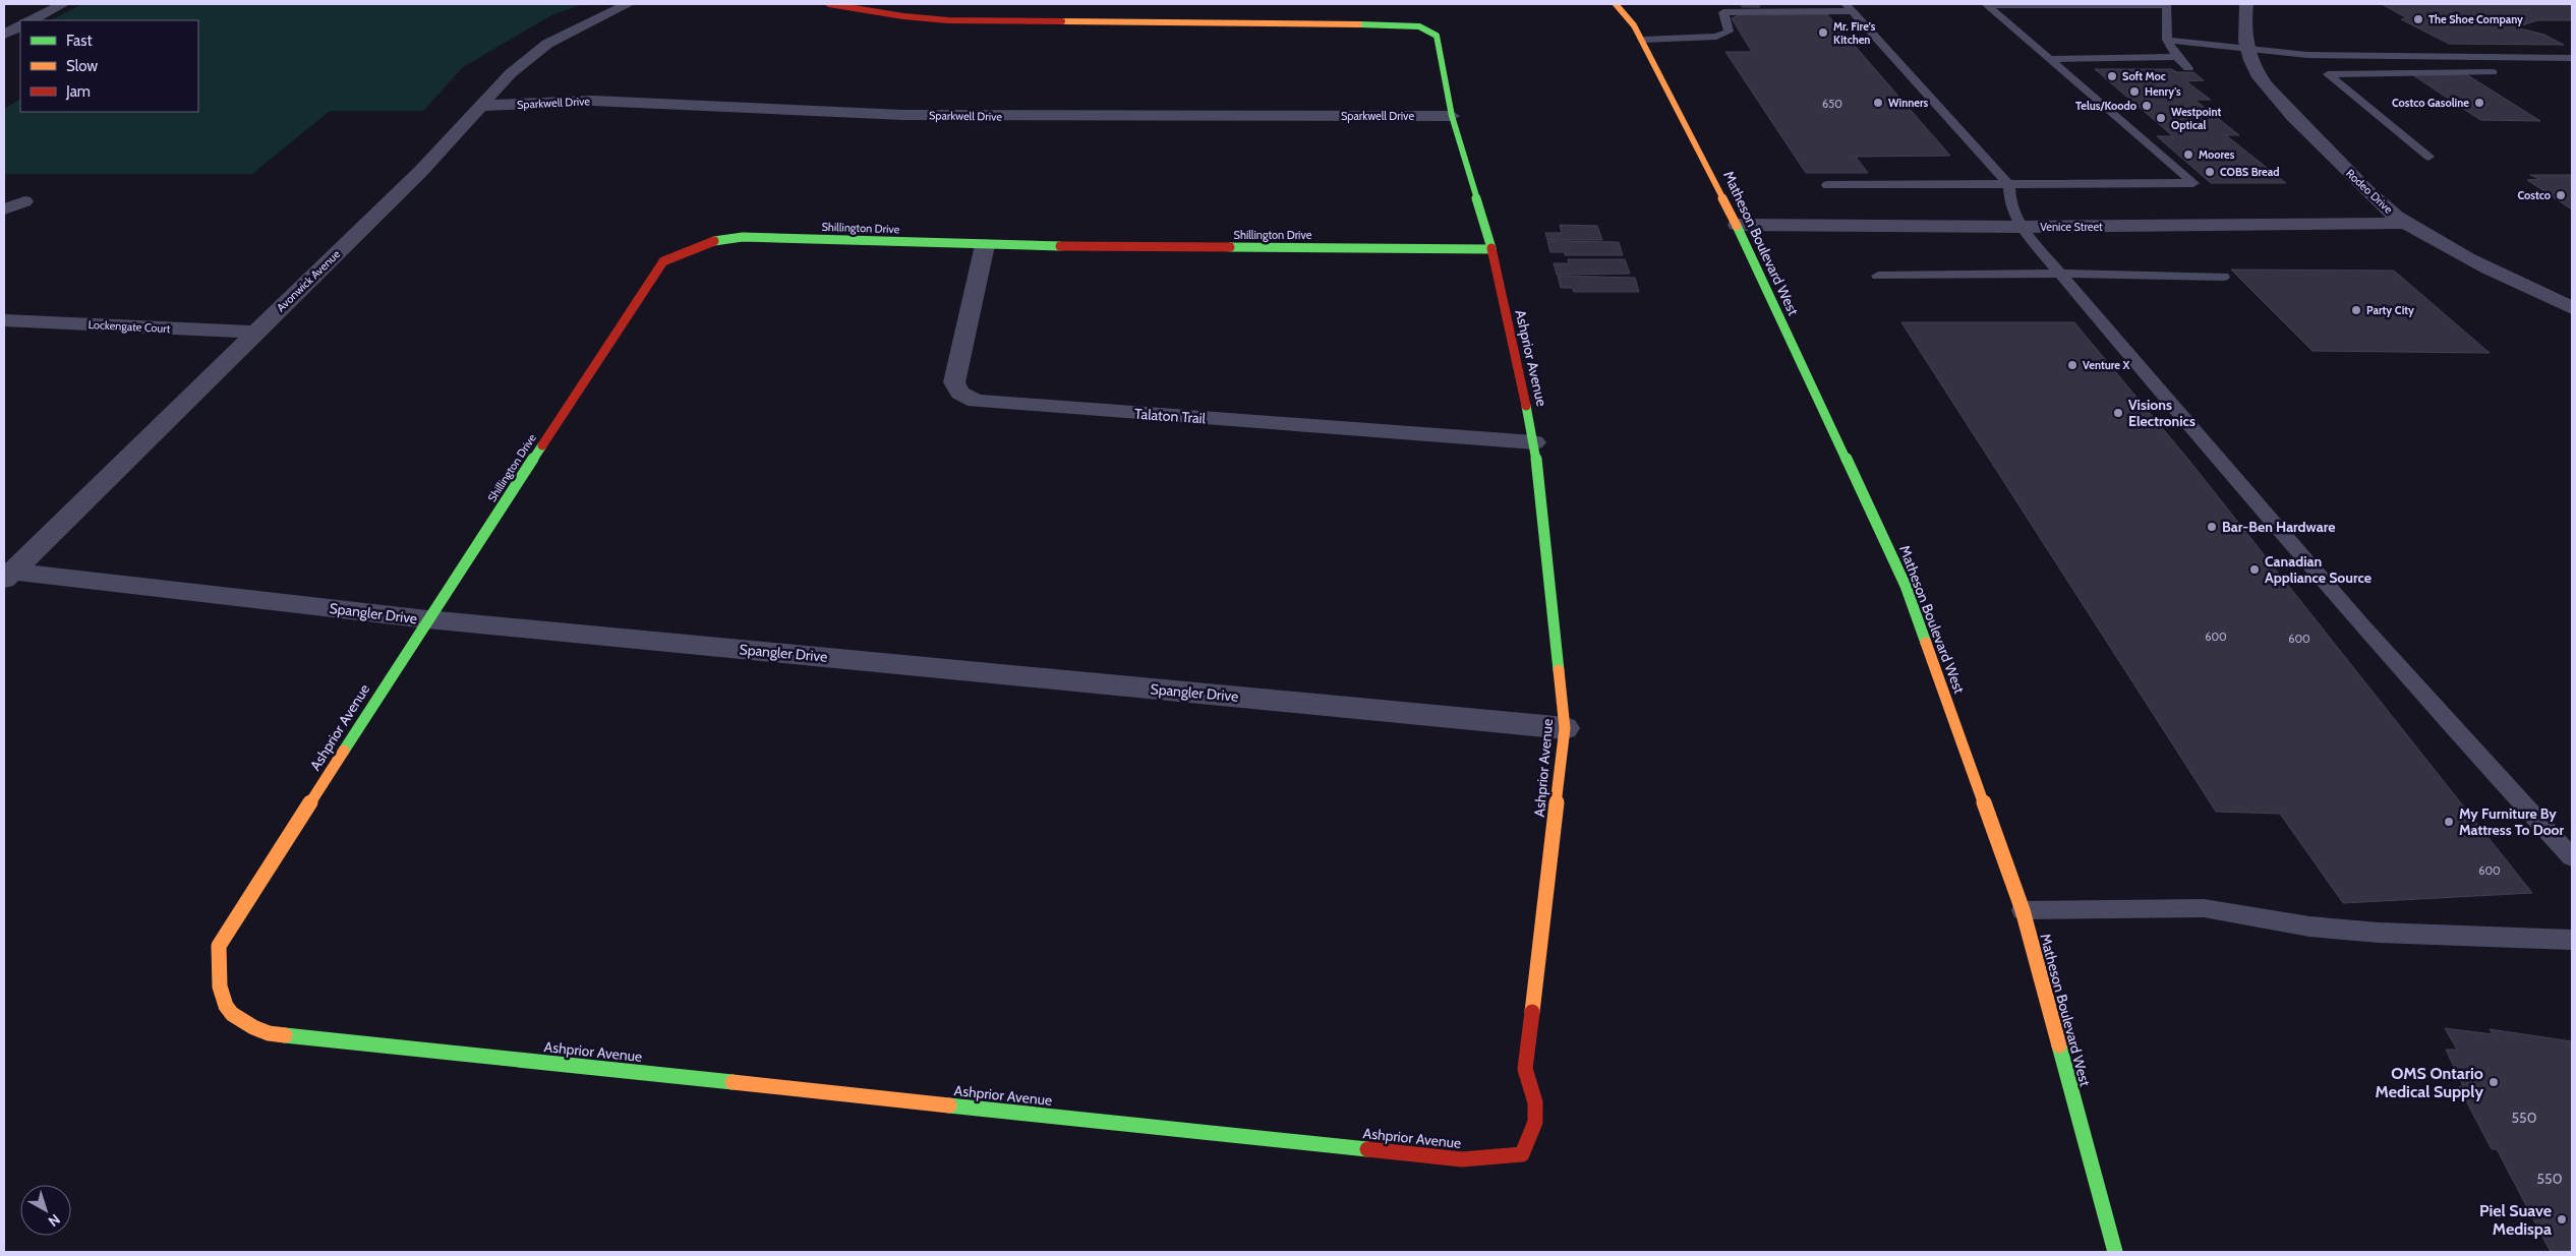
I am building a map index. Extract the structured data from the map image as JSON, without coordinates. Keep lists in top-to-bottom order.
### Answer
{
  "streets": {
    "street": [
      "Sparkwell Drive",
      "Rodeo Drive",
      "Venice Street",
      "Shillington Drive",
      "Matheson Boulevard West",
      "Avonwick Avenue",
      "Lockengate Court",
      "Ashprior Avenue",
      "Talaton Trail",
      "Spangler Drive"
    ]
  },
  "crossings": [
    ["Sparkwell Drive", "Avonwick Avenue"],
    ["Sparkwell Drive", "Ashprior Avenue"],
    ["Rodeo Drive", "Venice Street"],
    ["Venice Street", "Matheson Boulevard West"],
    ["Shillington Drive", "Ashprior Avenue"],
    ["Shillington Drive", "Talaton Trail"],
    ["Shillington Drive", "Spangler Drive"],
    ["Avonwick Avenue", "Lockengate Court"],
    ["Avonwick Avenue", "Spangler Drive"],
    ["Ashprior Avenue", "Talaton Trail"],
    ["Ashprior Avenue", "Spangler Drive"]
  ],
  "places": [
    "The Shoe Company",
    "Mr. Fire’s Kitchen",
    "Soft Moc",
    "Henry's",
    "Winners",
    "Costco Gasoline",
    "Telus/Koodo",
    "Westpoint Optical",
    "Moores",
    "COBS Bread",
    "Costco",
    "Party City",
    "Venture X",
    "Visions Electronics",
    "Bar-Ben Hardware",
    "Canadian Appliance Source",
    "My Furniture By Mattress To Door",
    "OMS Ontario Medical Supply",
    "Piel Suave Medispa"
  ],
  "house_numbers": [
    "650",
    "600",
    "600",
    "600",
    "550",
    "550"
  ],
  "legend": ["Fast", "Slow", "Jam"],
  "north": "bottom right"
}
